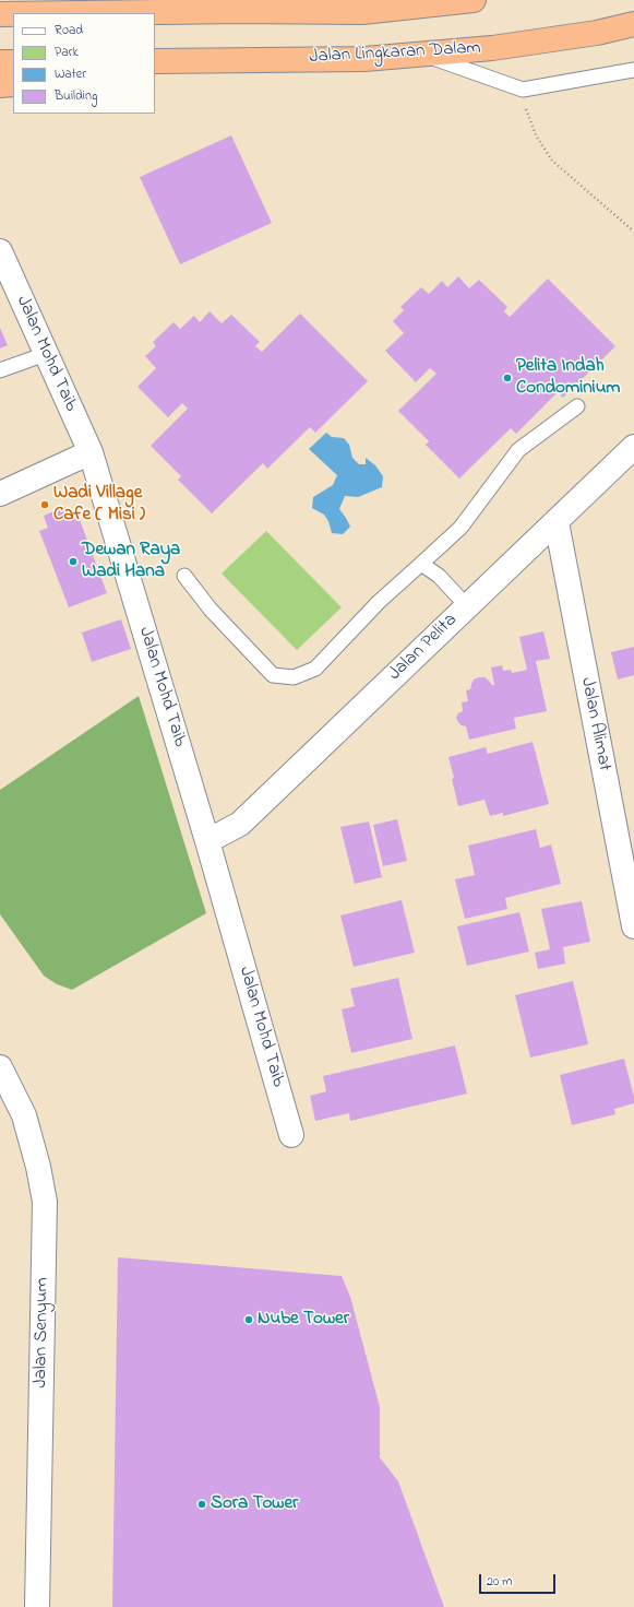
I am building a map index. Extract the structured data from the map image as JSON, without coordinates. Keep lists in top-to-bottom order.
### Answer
{
  "streets": {
    "highway": ["Jalan Lingkaran Dalam"],
    "street": [
      "Jalan Mohd Taib",
      "Jalan Pelita",
      "Jalan Alimat",
      "Jalan Senyum"
    ]
  },
  "crossings": [
    ["Jalan Mohd Taib", "Jalan Pelita"],
    ["Jalan Pelita", "Jalan Alimat"]
  ],
  "places": [
    "Pelita Indah Condominium",
    "Wadi Village Cafe ( Misi )",
    "Dewan Raya Wadi Hana",
    "Nube Tower",
    "Sora Tower"
  ],
  "legend": [
    "Road",
    "Park",
    "Water",
    "Building"
  ],
  "scale_bar": "20 m"
}
